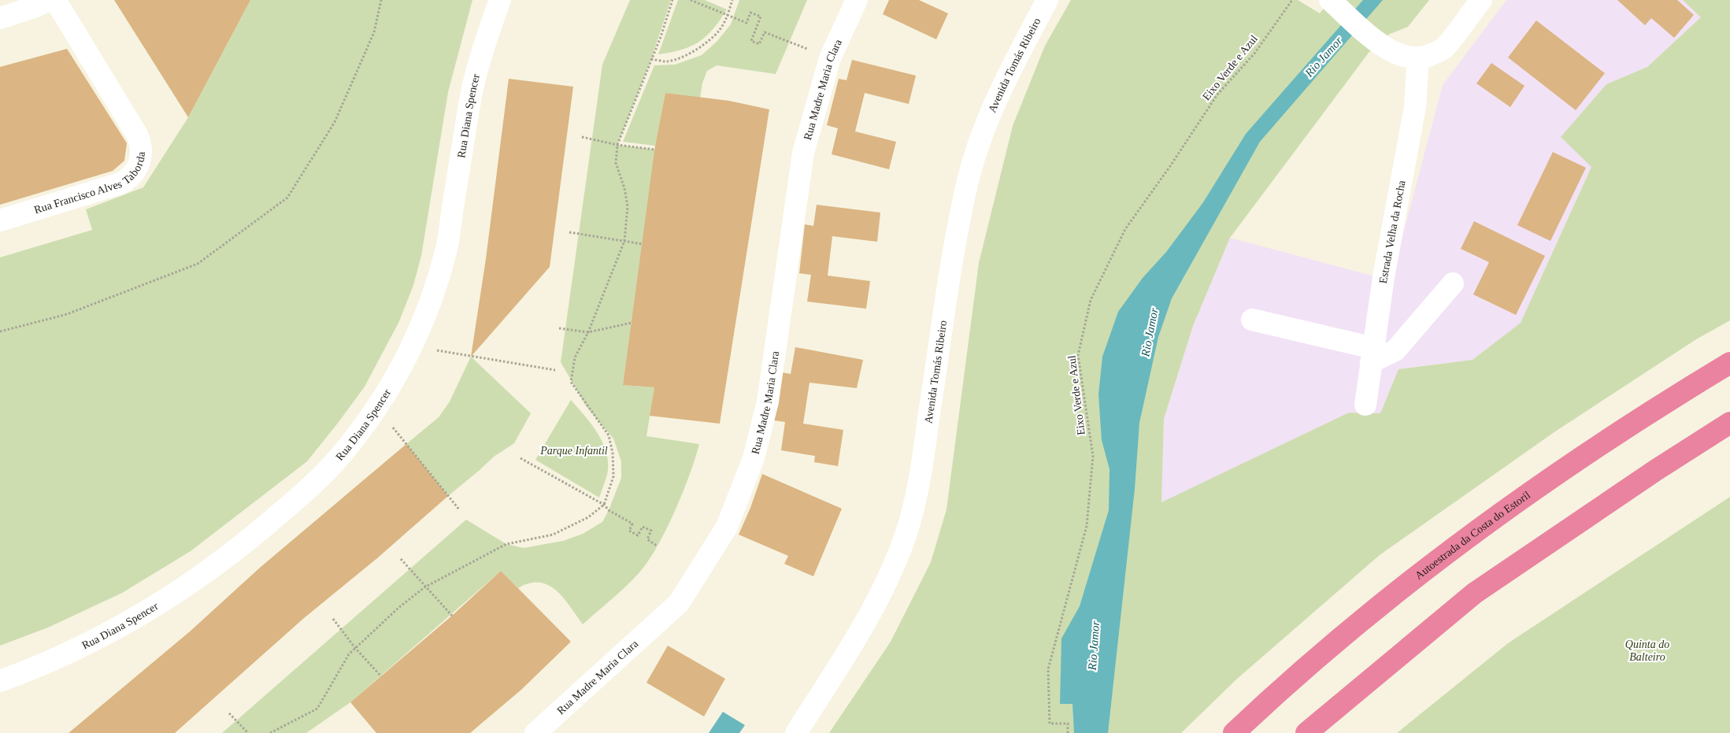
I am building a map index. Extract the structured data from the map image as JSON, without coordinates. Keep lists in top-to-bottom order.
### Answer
{
  "streets": {
    "highway": ["Autoestrada da Costa do Estoril"],
    "street": [
      "Avenida Tomás Ribeiro",
      "Rua Madre Maria Clara",
      "Rua Diana Spencer",
      "Rua Francisco Alves Taborda",
      "Estrada Velha da Rocha"
    ],
    "path": ["Eixo Verde e Azul"]
  },
  "water": ["Rio Jamor"],
  "parks": ["Parque Infantil", "Quinta do Balteiro"]
}
